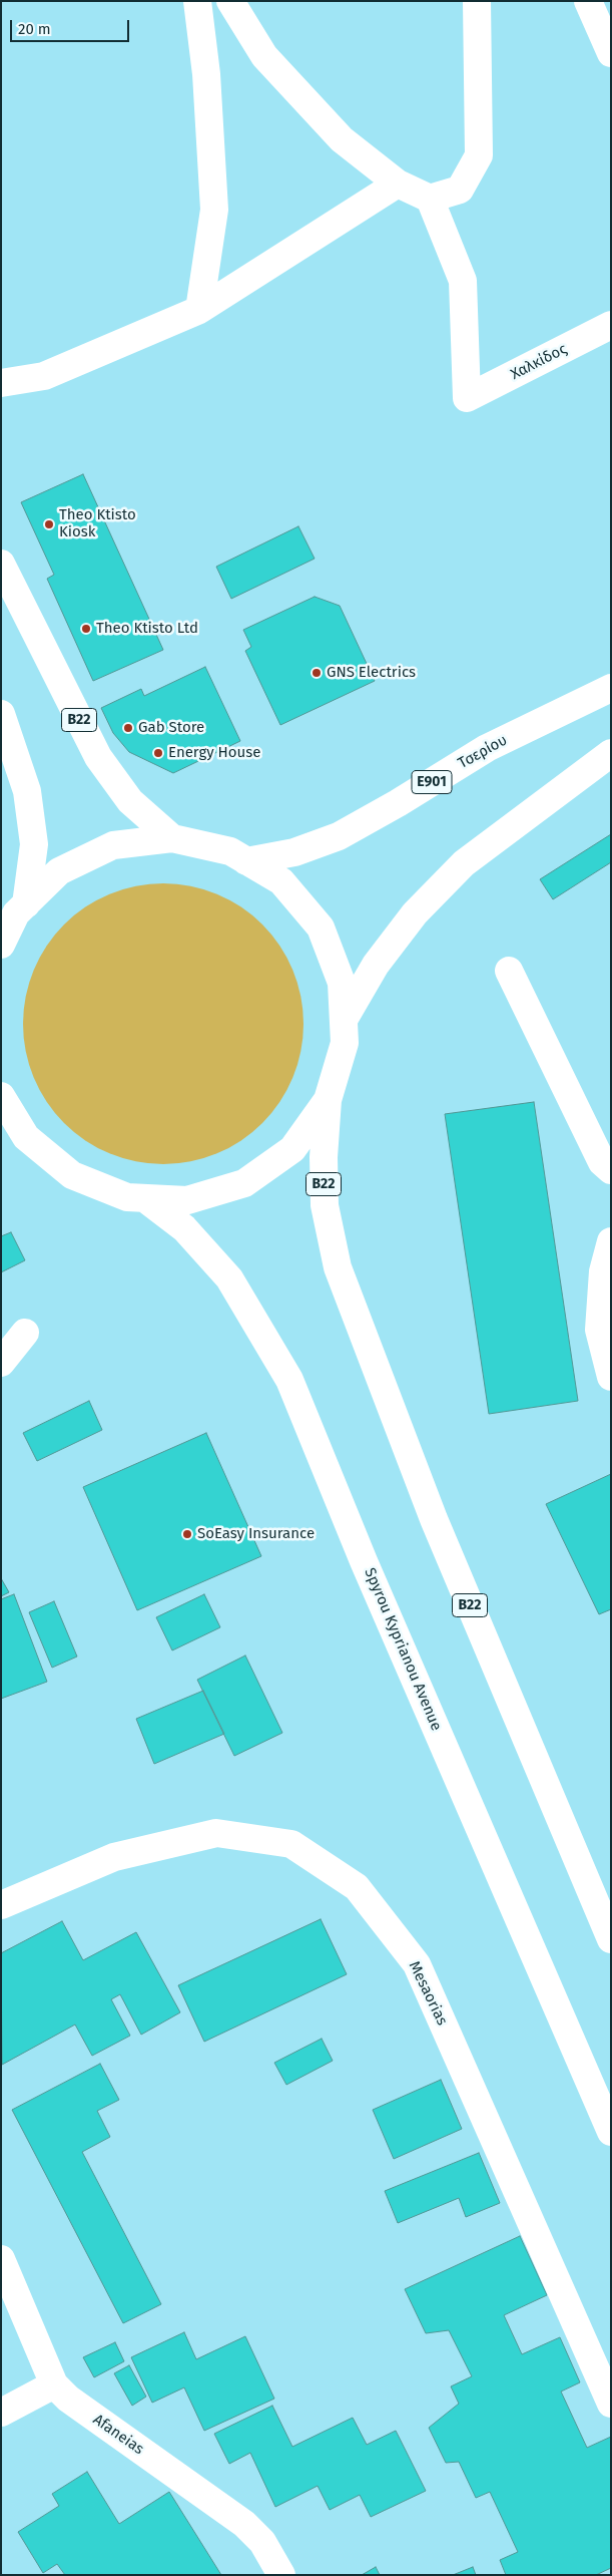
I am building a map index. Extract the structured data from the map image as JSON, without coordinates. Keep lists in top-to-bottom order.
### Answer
{
  "streets": {
    "main road": [
      "Χαλκίδος",
      "B22",
      "Τσερίου",
      "E901",
      "Spyrou Kyprianou Avenue",
      "Mesaorias",
      "Afaneias"
    ]
  },
  "places": [
    "Theo Ktisto Kiosk",
    "Theo Ktisto Ltd",
    "GNS Electrics",
    "Gab Store",
    "Energy House",
    "SoEasy Insurance"
  ],
  "scale_bar": "20 m"
}
